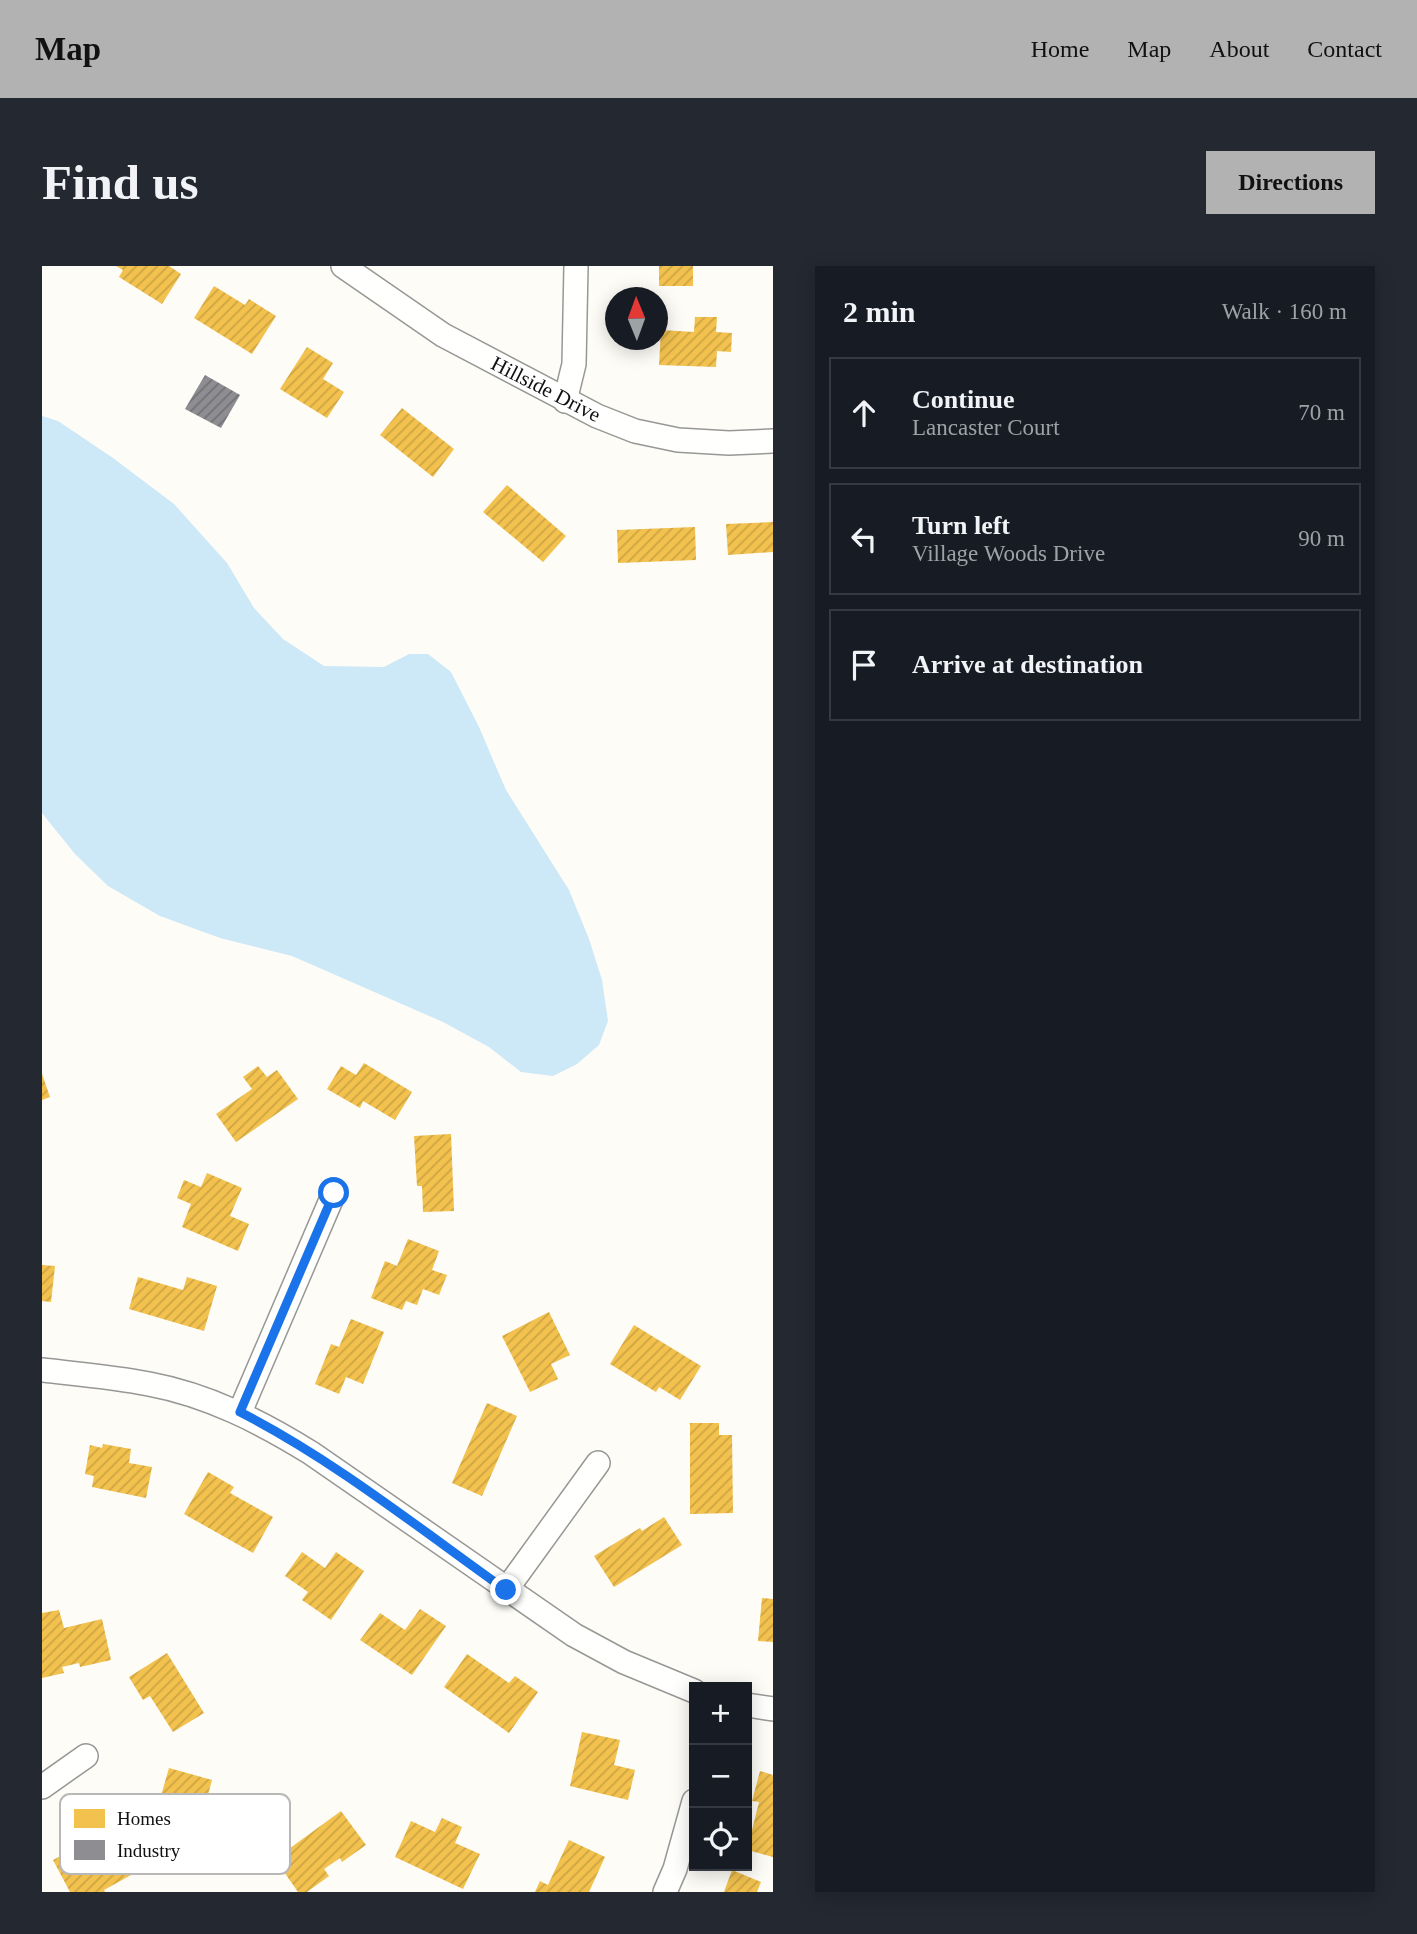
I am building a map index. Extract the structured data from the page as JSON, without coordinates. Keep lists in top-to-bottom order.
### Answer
{
  "streets": {
    "street": ["Hillside Drive"]
  },
  "legend": ["Homes", "Industry"],
  "north": "top",
  "page": {
    "header": "Map",
    "nav": [
      "Home",
      "Map",
      "About",
      "Contact"
    ],
    "buttons": "Directions",
    "title": "Find us",
    "heading": ["2 min", "Walk · 160 m"],
    "list": [
      ["Continue", "Lancaster Court", "70 m"],
      ["Turn left", "Village Woods Drive", "90 m"],
      "Arrive at destination"
    ],
    "map_buttons": ["+", "−"]
  }
}
